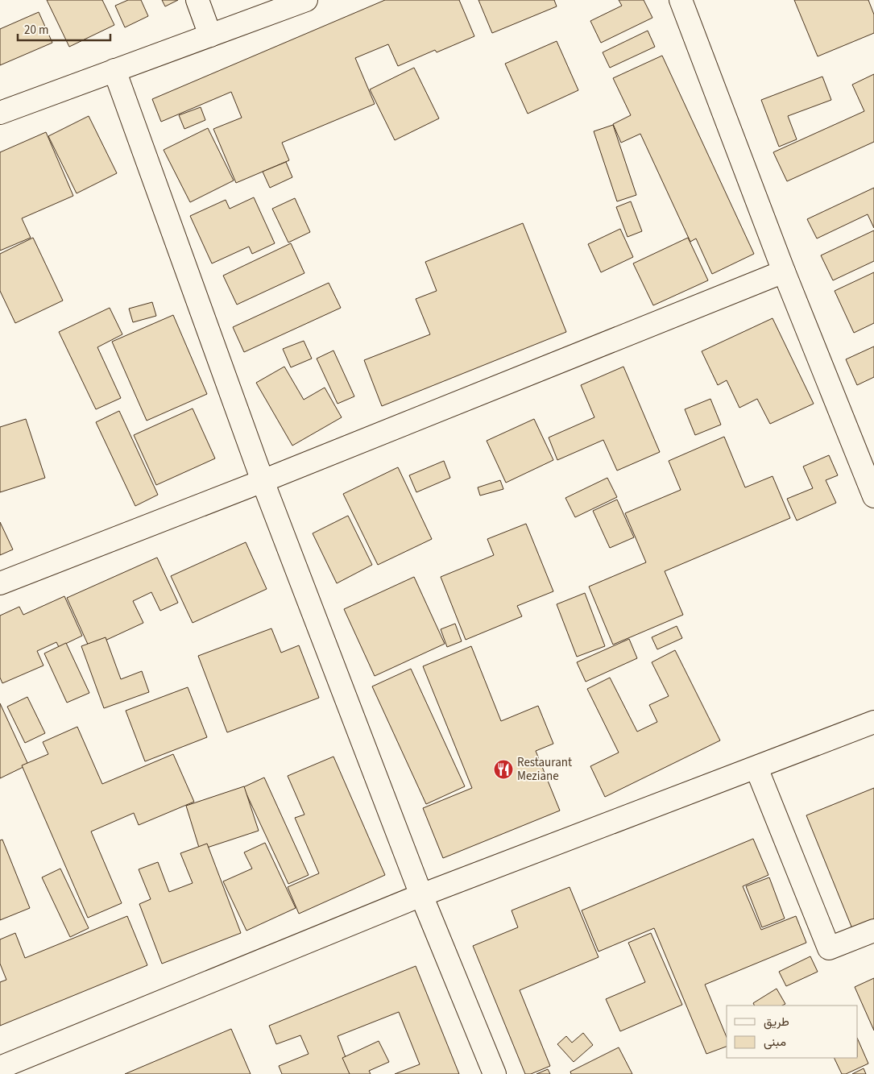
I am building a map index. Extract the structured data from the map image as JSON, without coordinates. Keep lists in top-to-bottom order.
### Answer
{
  "places": {
    "restaurant": ["Restaurant Meziane"]
  },
  "legend": ["طريق", "مبنى"],
  "scale_bar": "20 m"
}
